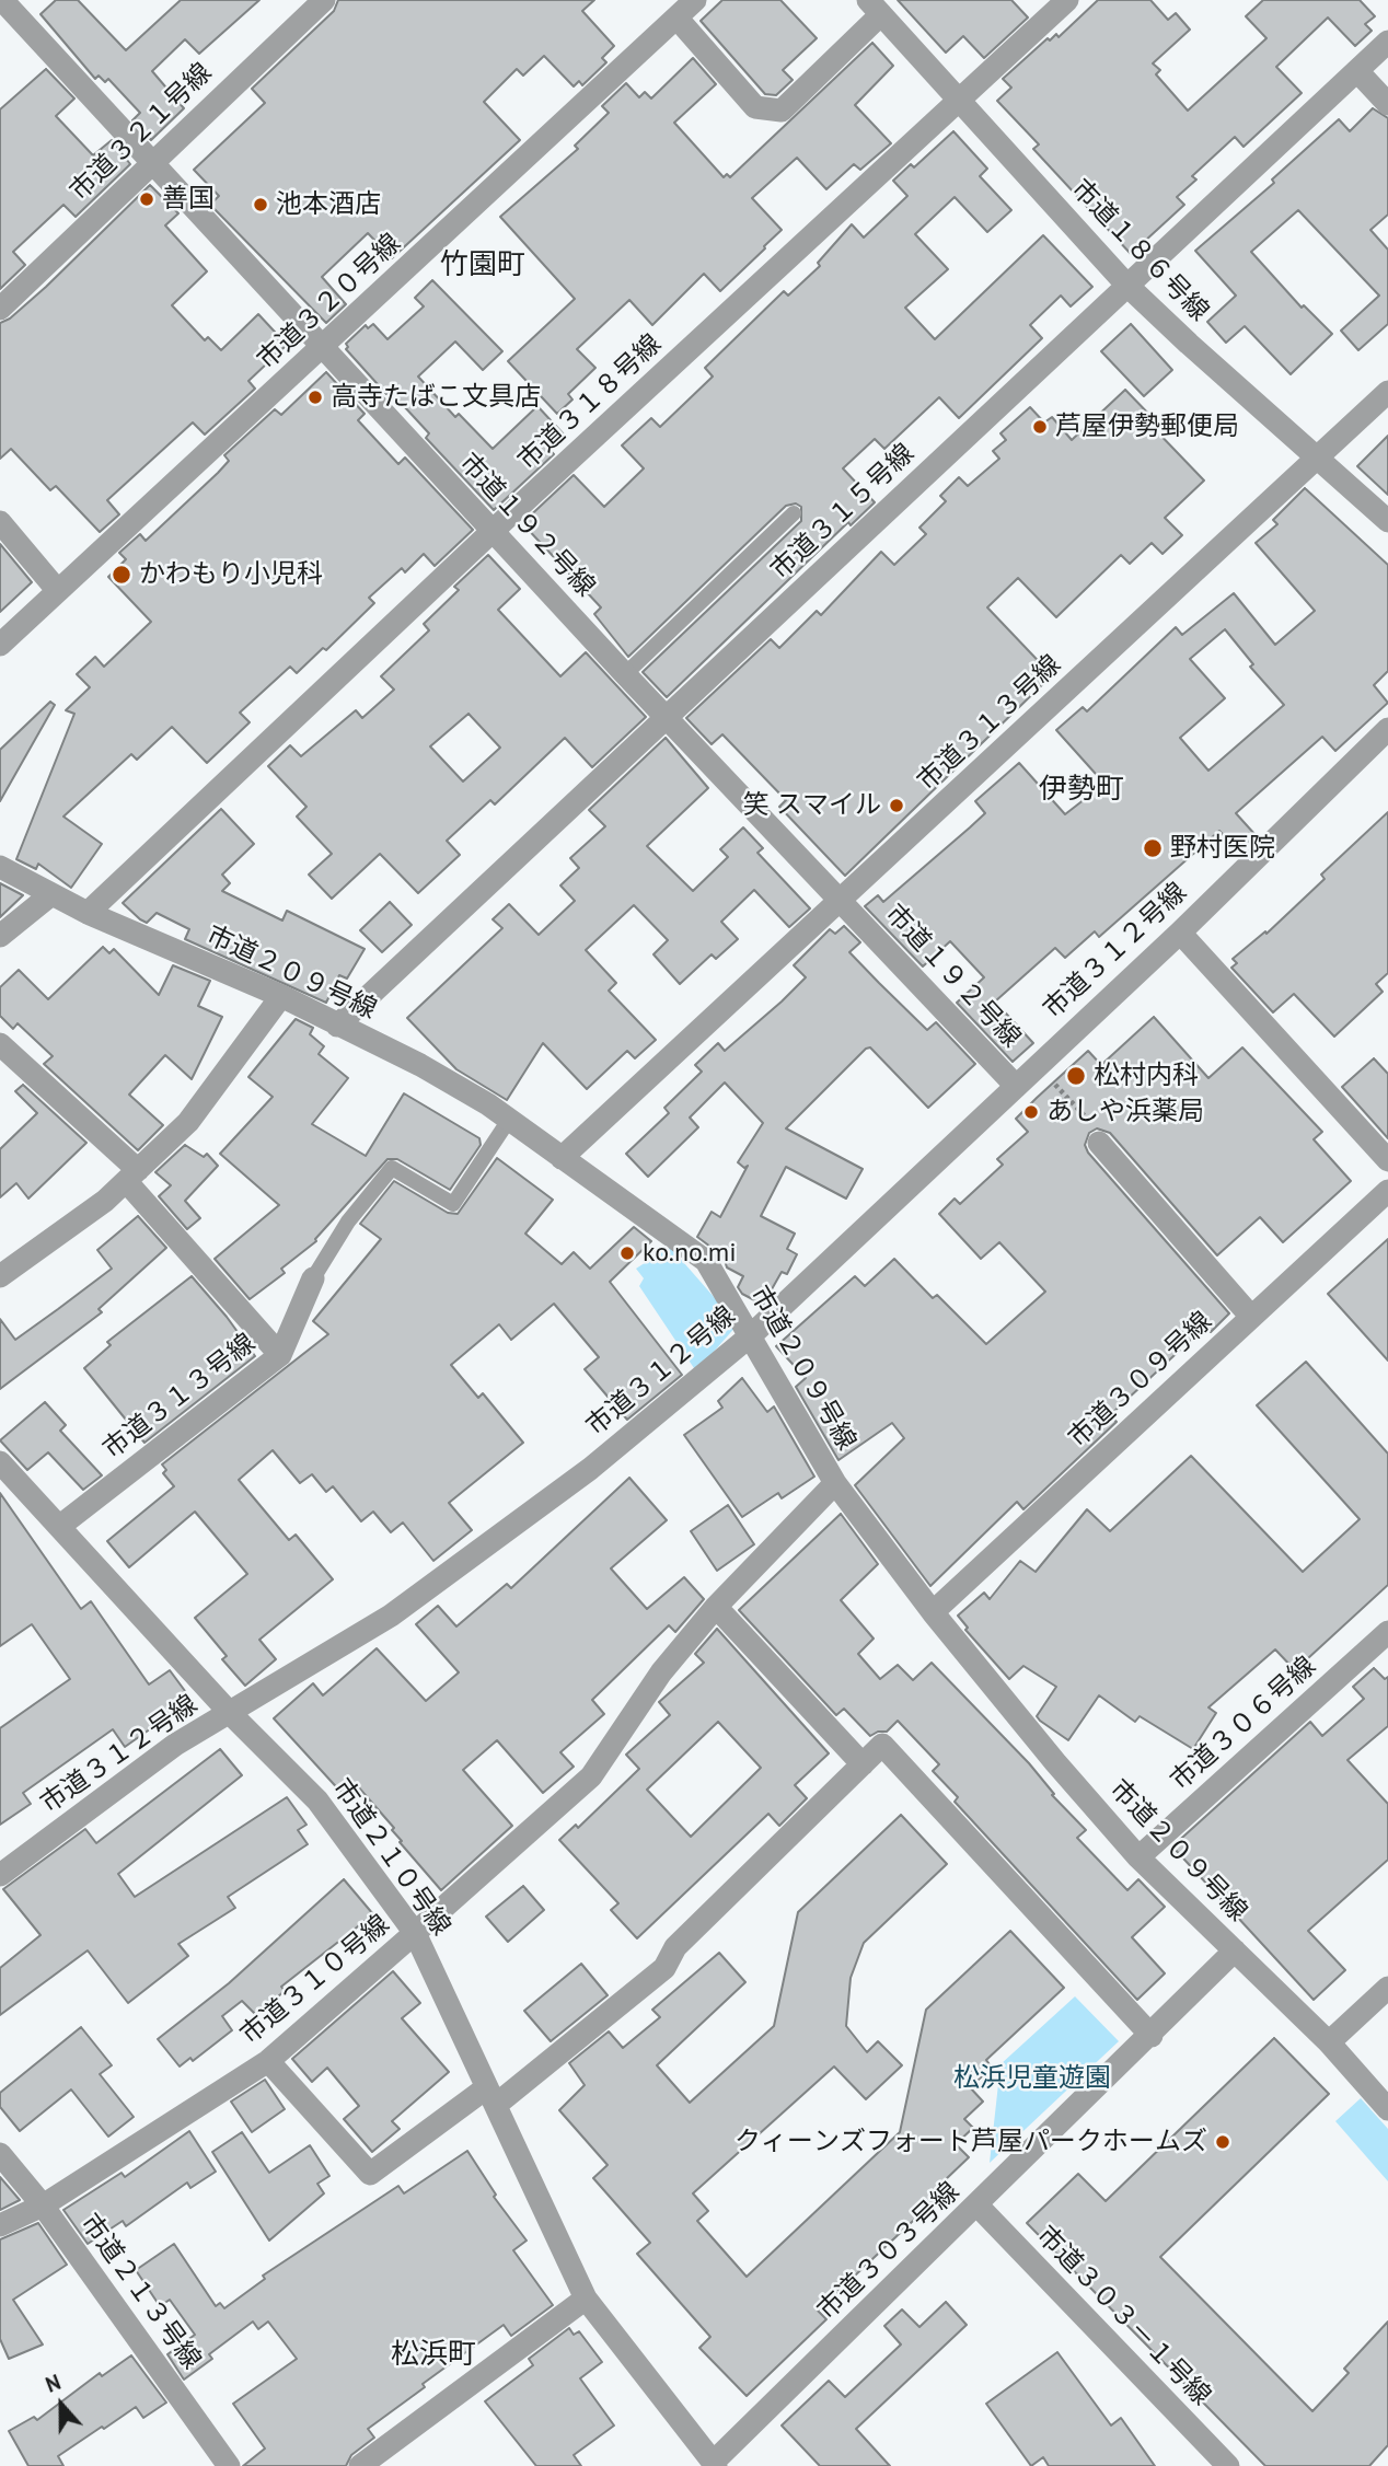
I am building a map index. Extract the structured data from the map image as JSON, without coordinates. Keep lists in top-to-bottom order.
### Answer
{
  "streets": {
    "street": [
      "市道３２１号線",
      "市道１８６号線",
      "市道３２０号線",
      "市道３１８号線",
      "市道３１５号線",
      "市道１９２号線",
      "市道３１３号線",
      "市道３１２号線",
      "市道２０９号線",
      "市道３０９号線",
      "市道３０６号線",
      "市道２１０号線",
      "市道３１０号線",
      "市道３０３号線",
      "市道２１３号線",
      "市道３０３－１号線"
    ]
  },
  "crossings": [
    ["市道３２１号線", "市道１９２号線"],
    ["市道１８６号線", "市道３１８号線"],
    ["市道１８６号線", "市道３１５号線"],
    ["市道１８６号線", "市道３１３号線"],
    ["市道３２０号線", "市道１９２号線"],
    ["市道３１８号線", "市道１９２号線"],
    ["市道３１８号線", "市道２０９号線"],
    ["市道３１５号線", "市道１９２号線"],
    ["市道３１５号線", "市道２０９号線"],
    ["市道１９２号線", "市道３１３号線"],
    ["市道１９２号線", "市道３１２号線"],
    ["市道３１３号線", "市道２０９号線"],
    ["市道３１３号線", "市道２１０号線"],
    ["市道３１２号線", "市道２０９号線"],
    ["市道３１２号線", "市道２１０号線"],
    ["市道２０９号線", "市道３０９号線"],
    ["市道２０９号線", "市道３０６号線"],
    ["市道２０９号線", "市道３１０号線"],
    ["市道２０９号線", "市道３０３号線"],
    ["市道２１０号線", "市道３１０号線"],
    ["市道２１０号線", "市道３０３号線"],
    ["市道３１０号線", "市道２１３号線"],
    ["市道３０３号線", "市道３０３－１号線"]
  ],
  "districts": ["竹園町", "伊勢町", "松浜町"],
  "parks": ["松浜児童遊園"],
  "places": [
    "善国",
    "池本酒店",
    "高寺たばこ文具店",
    "芦屋伊勢郵便局",
    "かわもり小児科",
    "笑 スマイル",
    "野村医院",
    "松村内科",
    "あしや浜薬局",
    "ko.no.mi",
    "クィーンズフォート芦屋パークホームズ"
  ],
  "north": "top"
}
